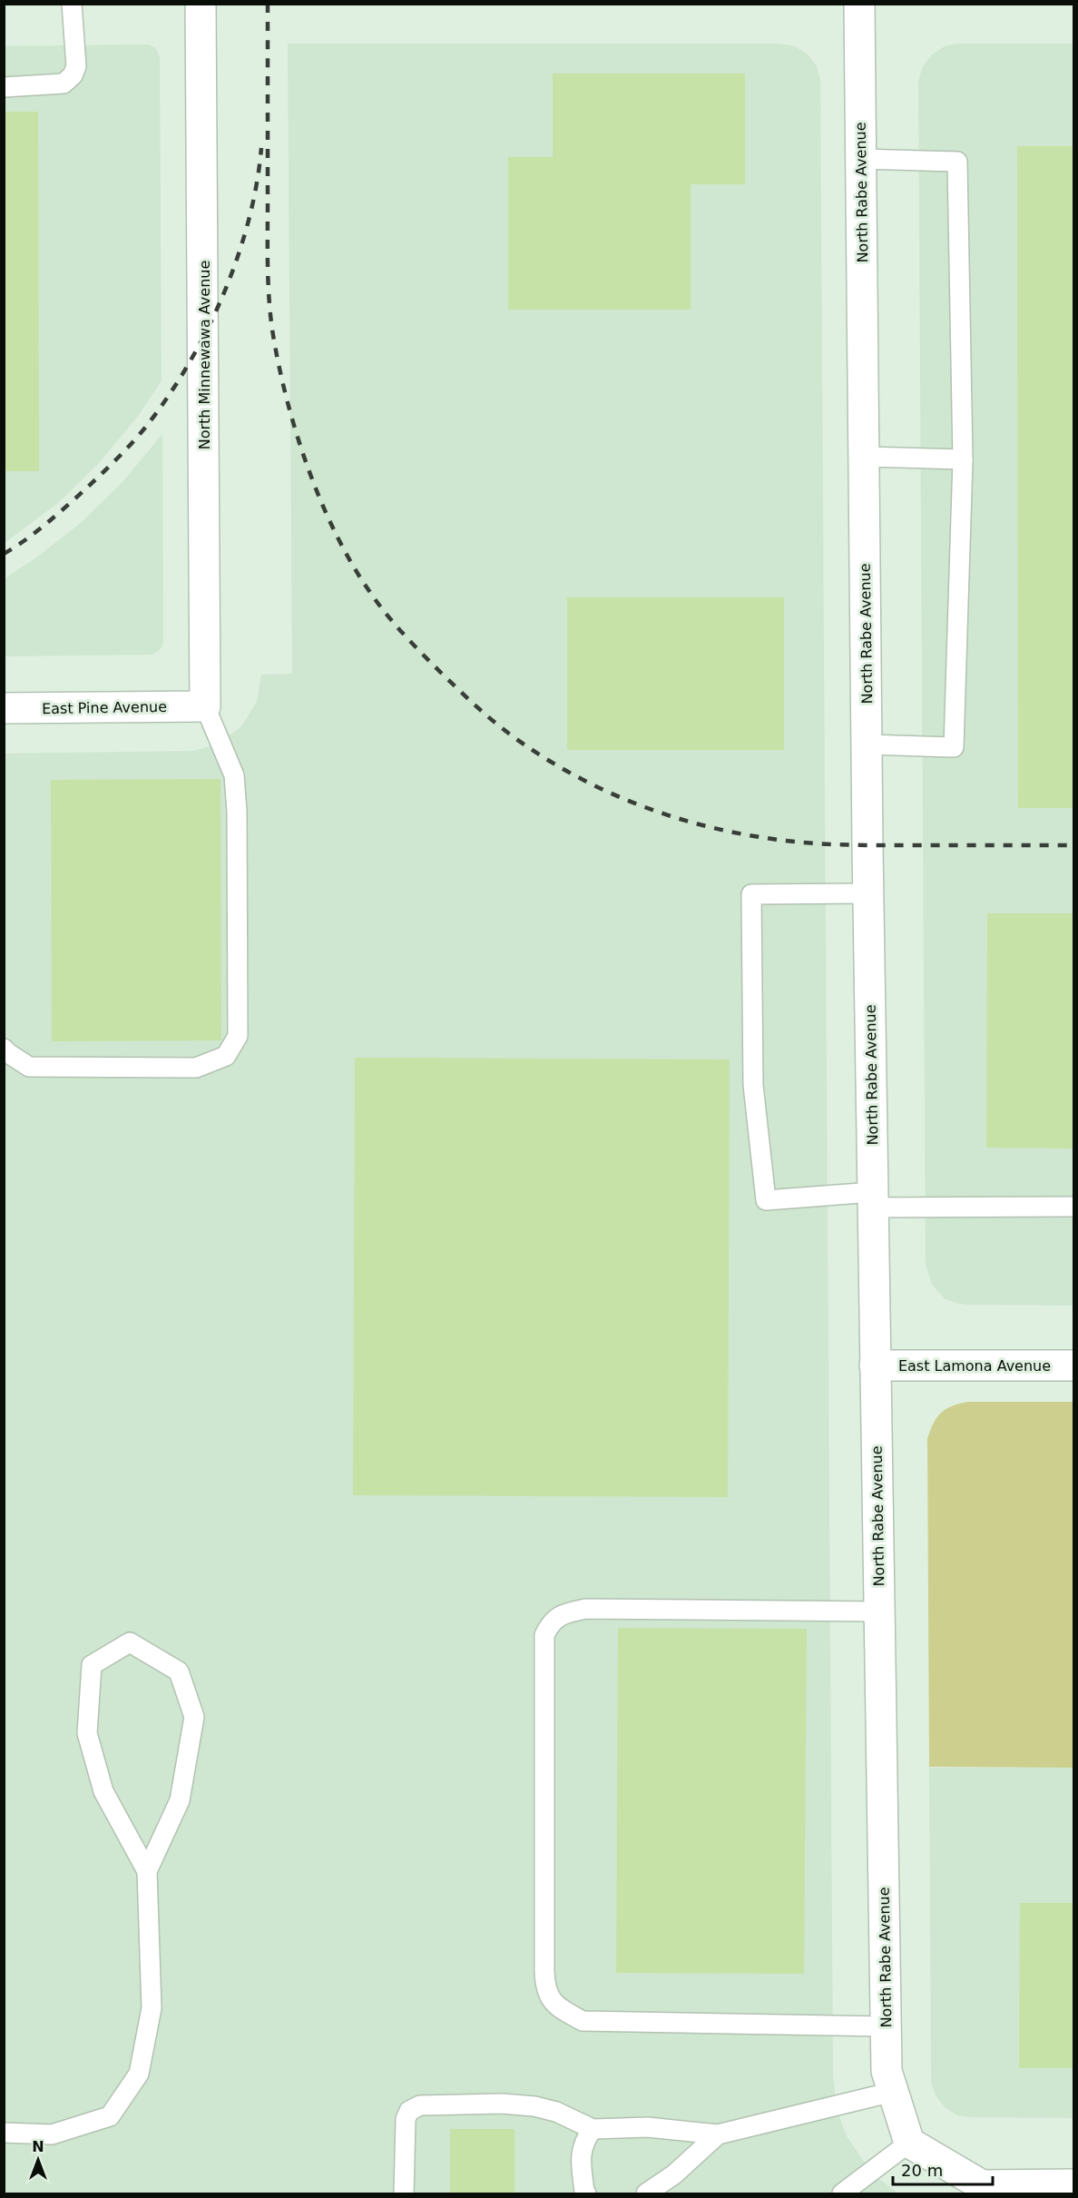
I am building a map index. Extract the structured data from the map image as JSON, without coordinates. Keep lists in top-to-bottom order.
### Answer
{
  "streets": {
    "street": [
      "North Rabe Avenue",
      "North Minnewawa Avenue",
      "East Pine Avenue",
      "East Lamona Avenue"
    ]
  },
  "crossings": [
    ["North Rabe Avenue", "East Lamona Avenue"],
    ["North Minnewawa Avenue", "East Pine Avenue"]
  ],
  "scale_bar": "20 m",
  "north": "top"
}
